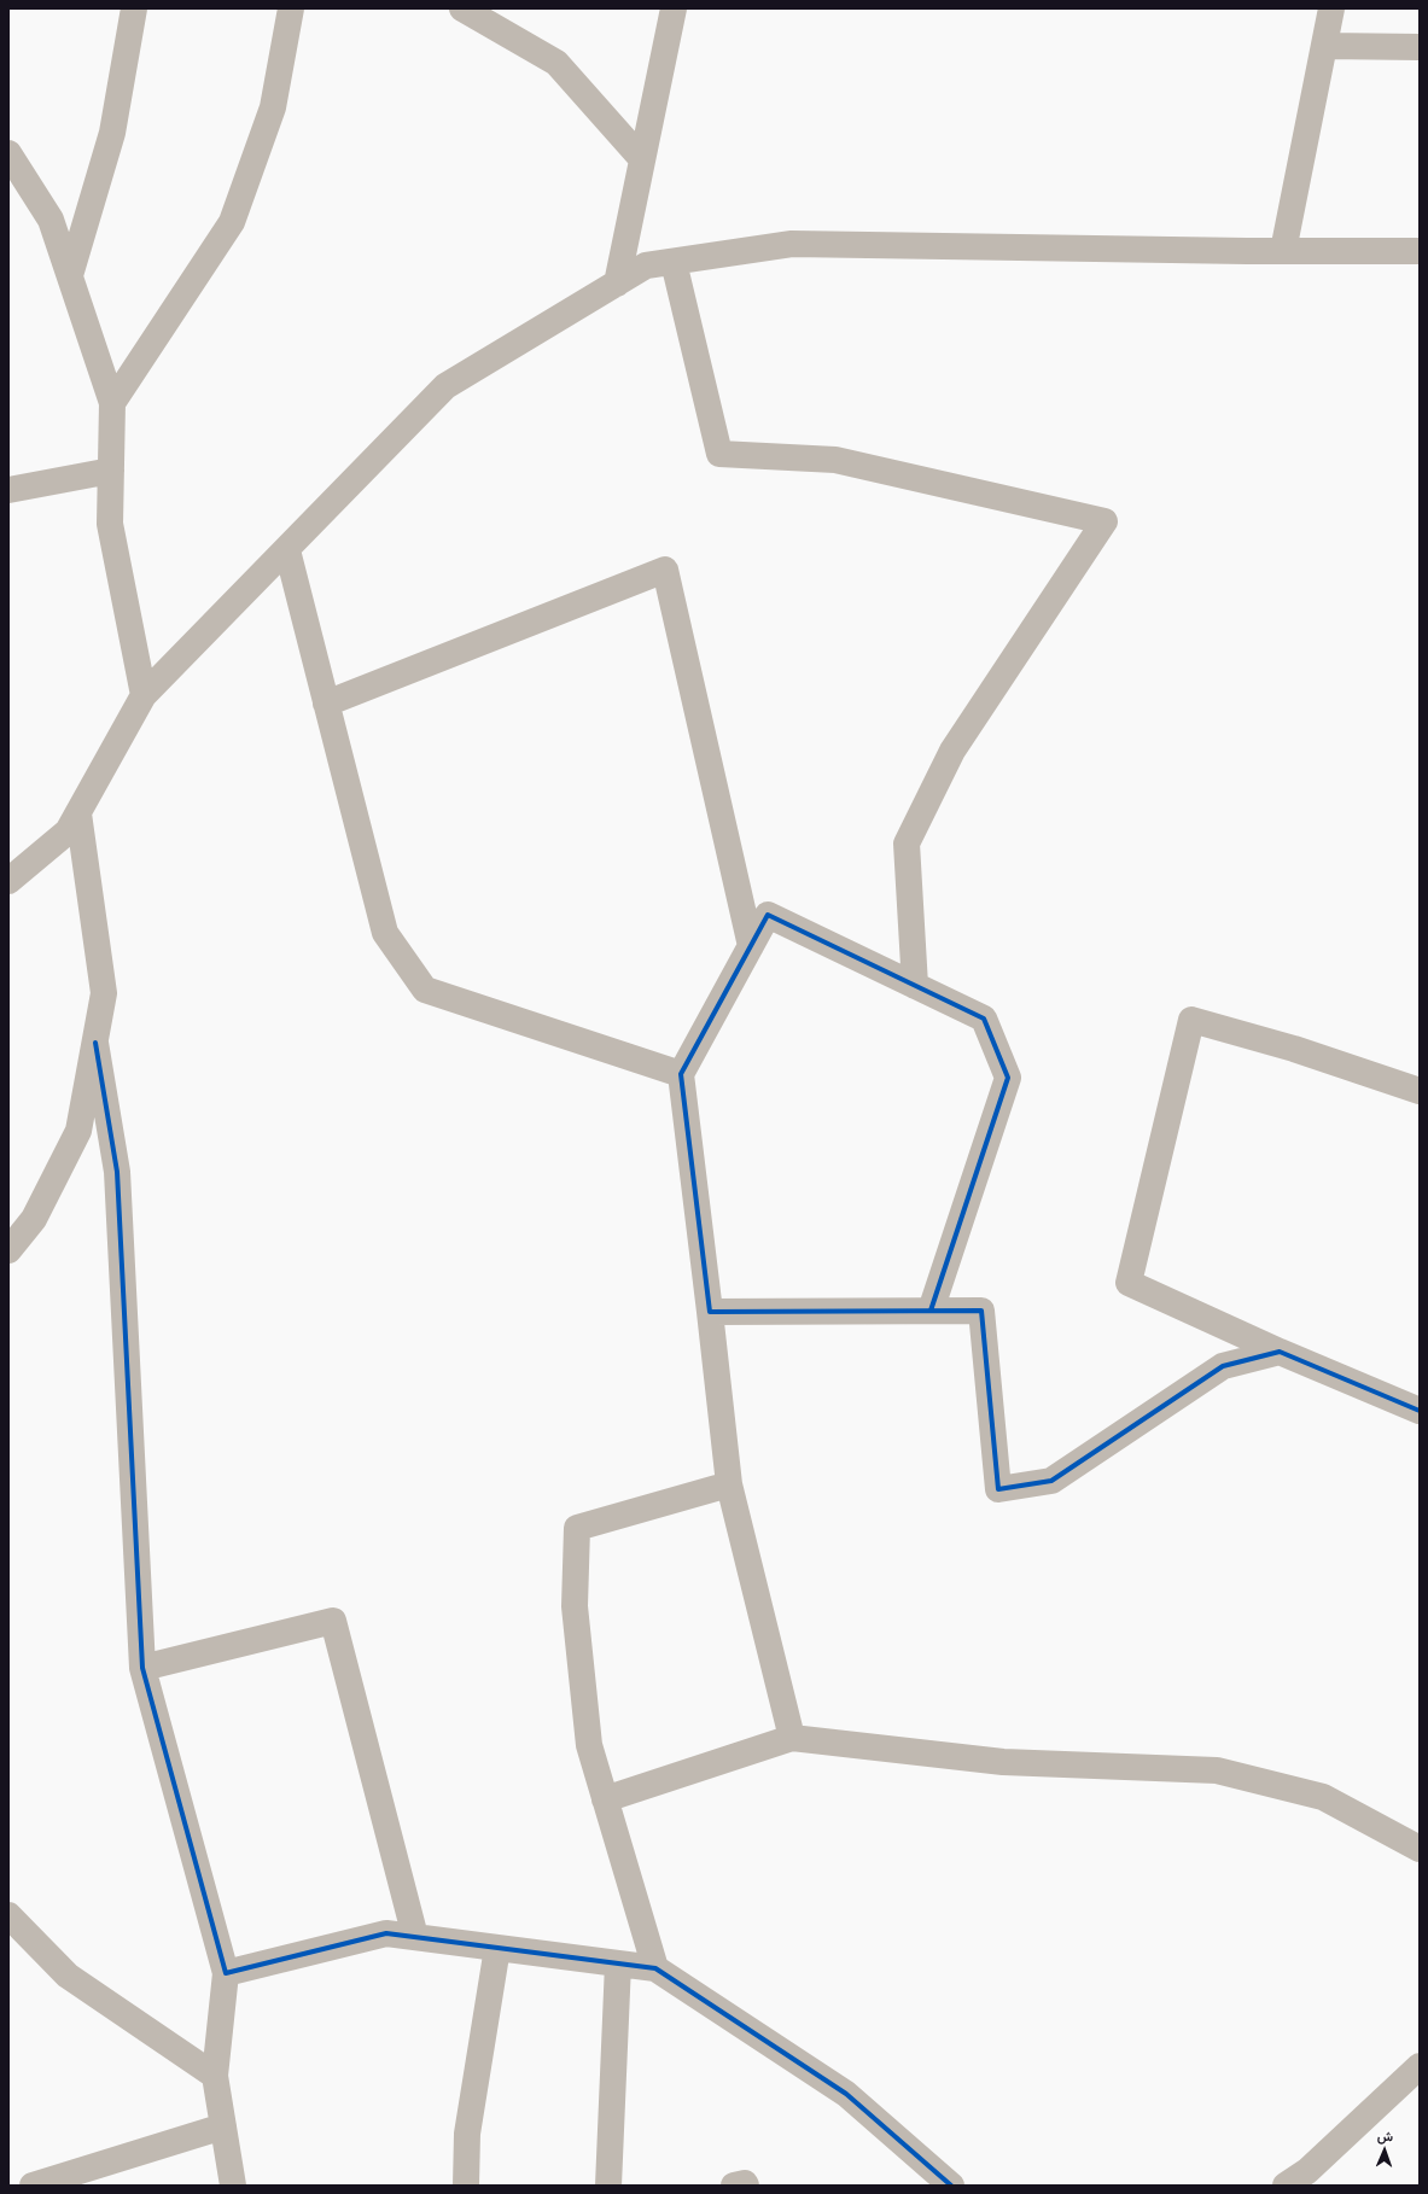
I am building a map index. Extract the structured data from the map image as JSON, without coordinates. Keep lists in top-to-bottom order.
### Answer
{
  "north": "top"
}
